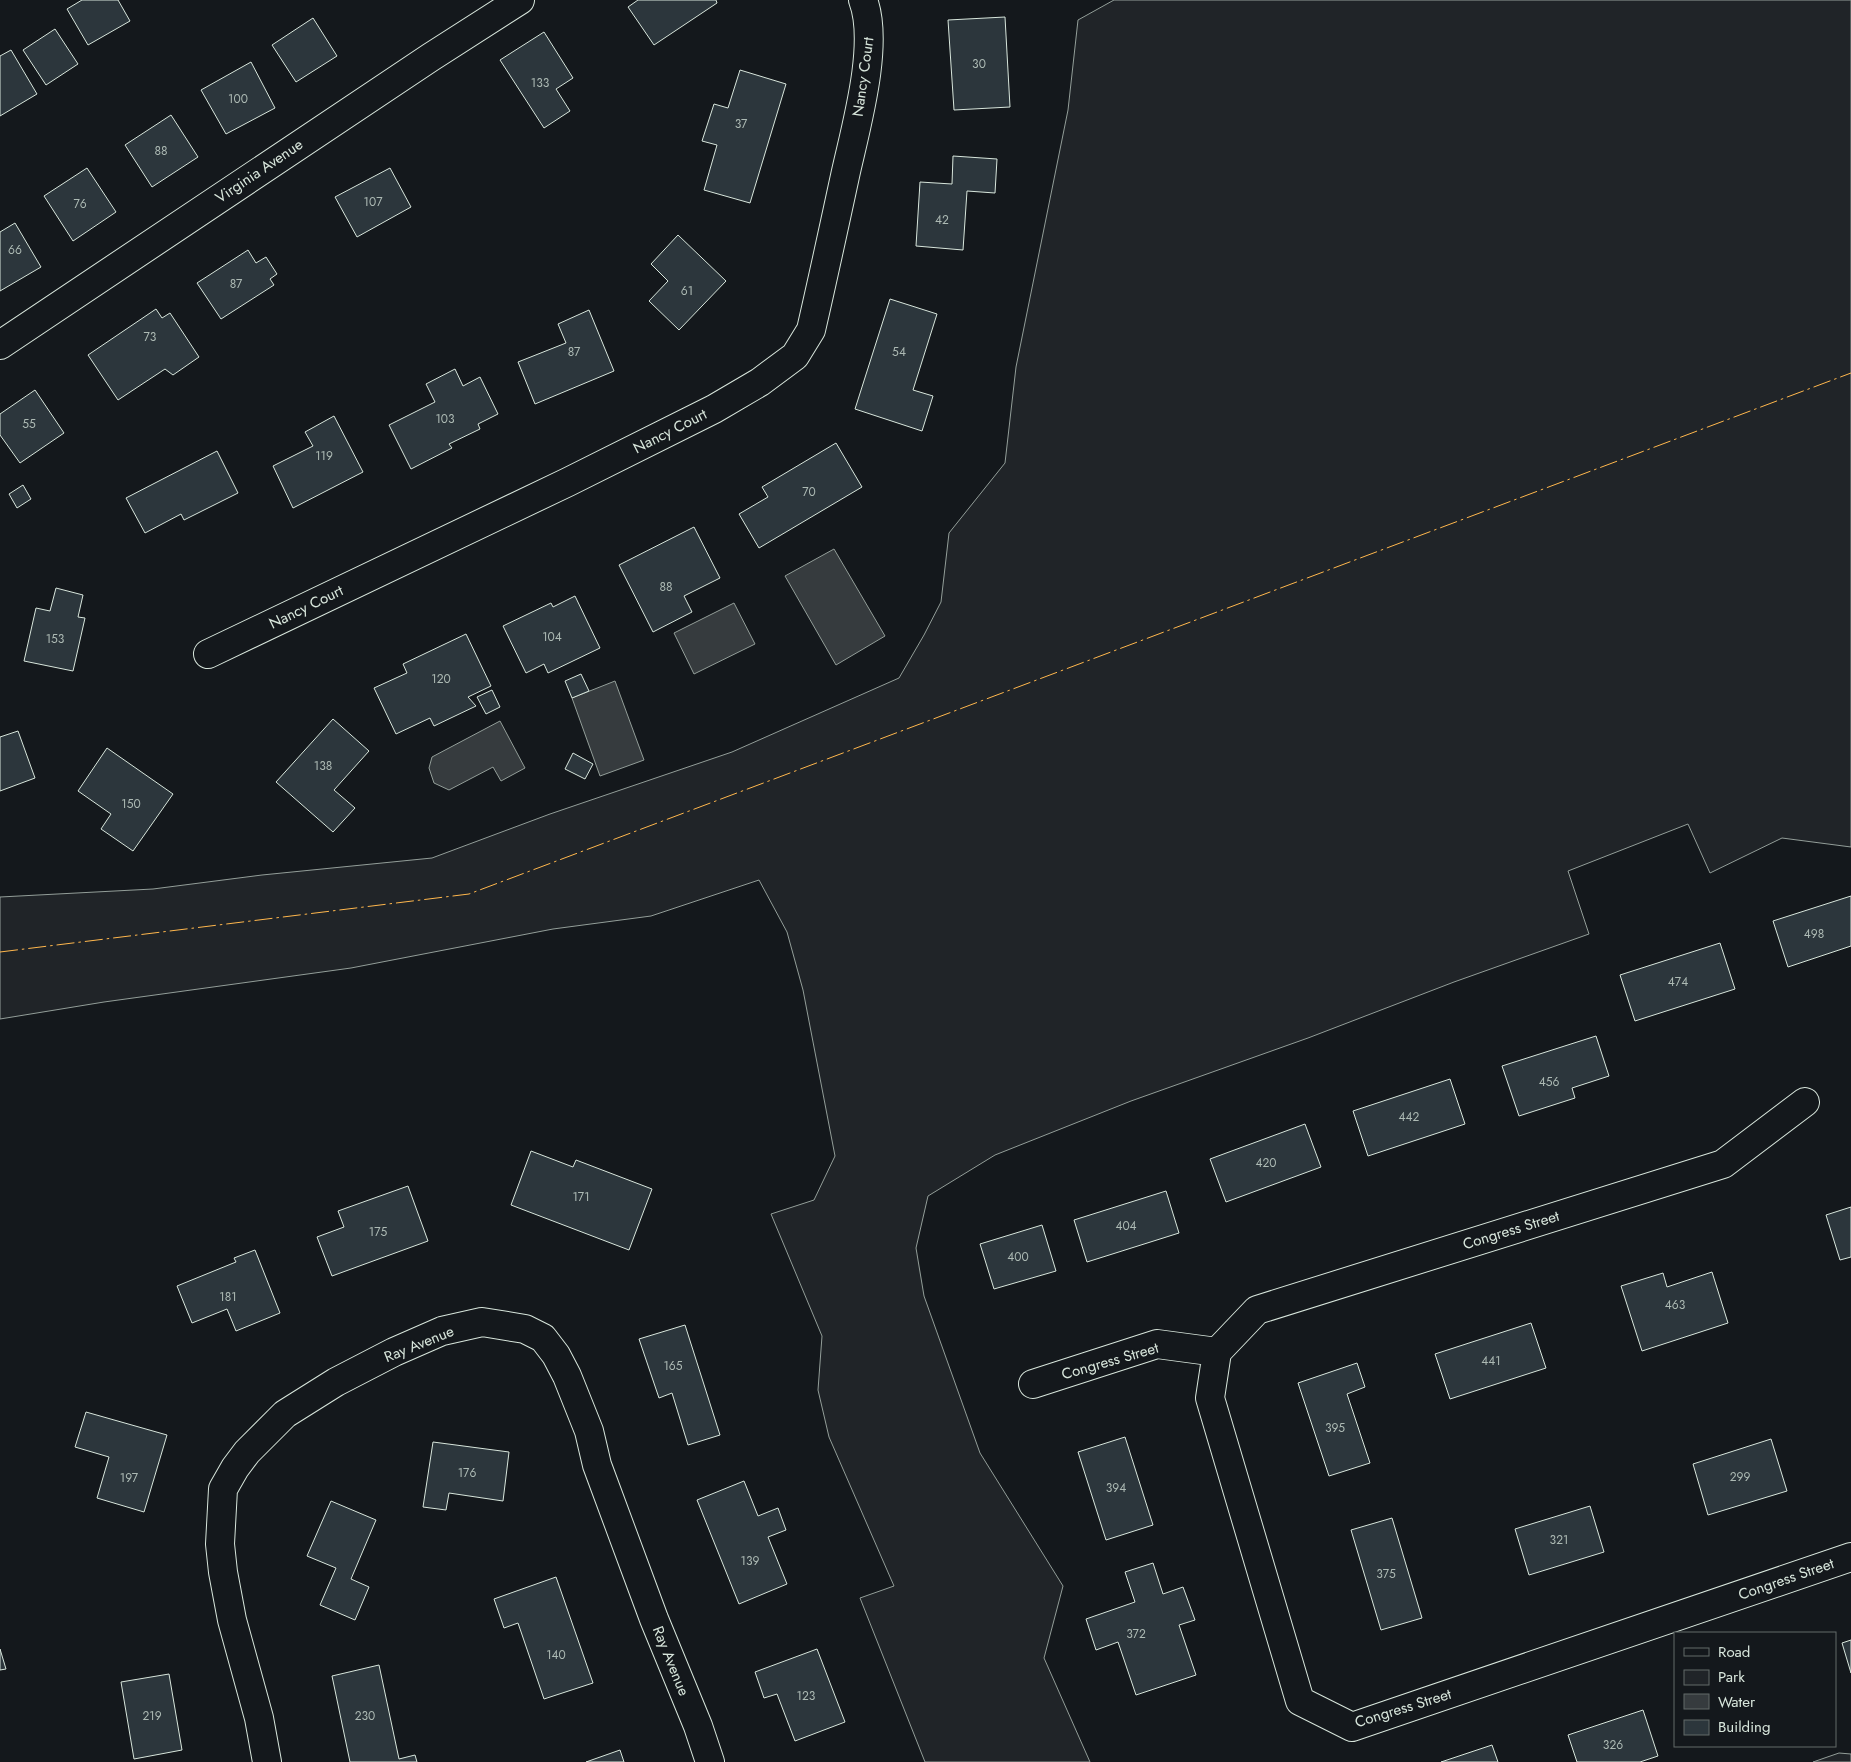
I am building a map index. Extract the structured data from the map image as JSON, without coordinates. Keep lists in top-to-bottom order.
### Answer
{
  "streets": {
    "street": [
      "Nancy Court",
      "Virginia Avenue",
      "Congress Street",
      "Ray Avenue"
    ]
  },
  "house_numbers": [
    "30",
    "133",
    "100",
    "37",
    "88",
    "107",
    "76",
    "42",
    "66",
    "87",
    "61",
    "73",
    "87",
    "54",
    "103",
    "55",
    "119",
    "70",
    "88",
    "104",
    "153",
    "120",
    "138",
    "150",
    "498",
    "474",
    "456",
    "442",
    "420",
    "171",
    "404",
    "175",
    "400",
    "181",
    "463",
    "441",
    "165",
    "395",
    "176",
    "299",
    "197",
    "394",
    "321",
    "139",
    "375",
    "372",
    "140",
    "123",
    "219",
    "230",
    "326"
  ],
  "legend": [
    "Road",
    "Park",
    "Water",
    "Building"
  ]
}
